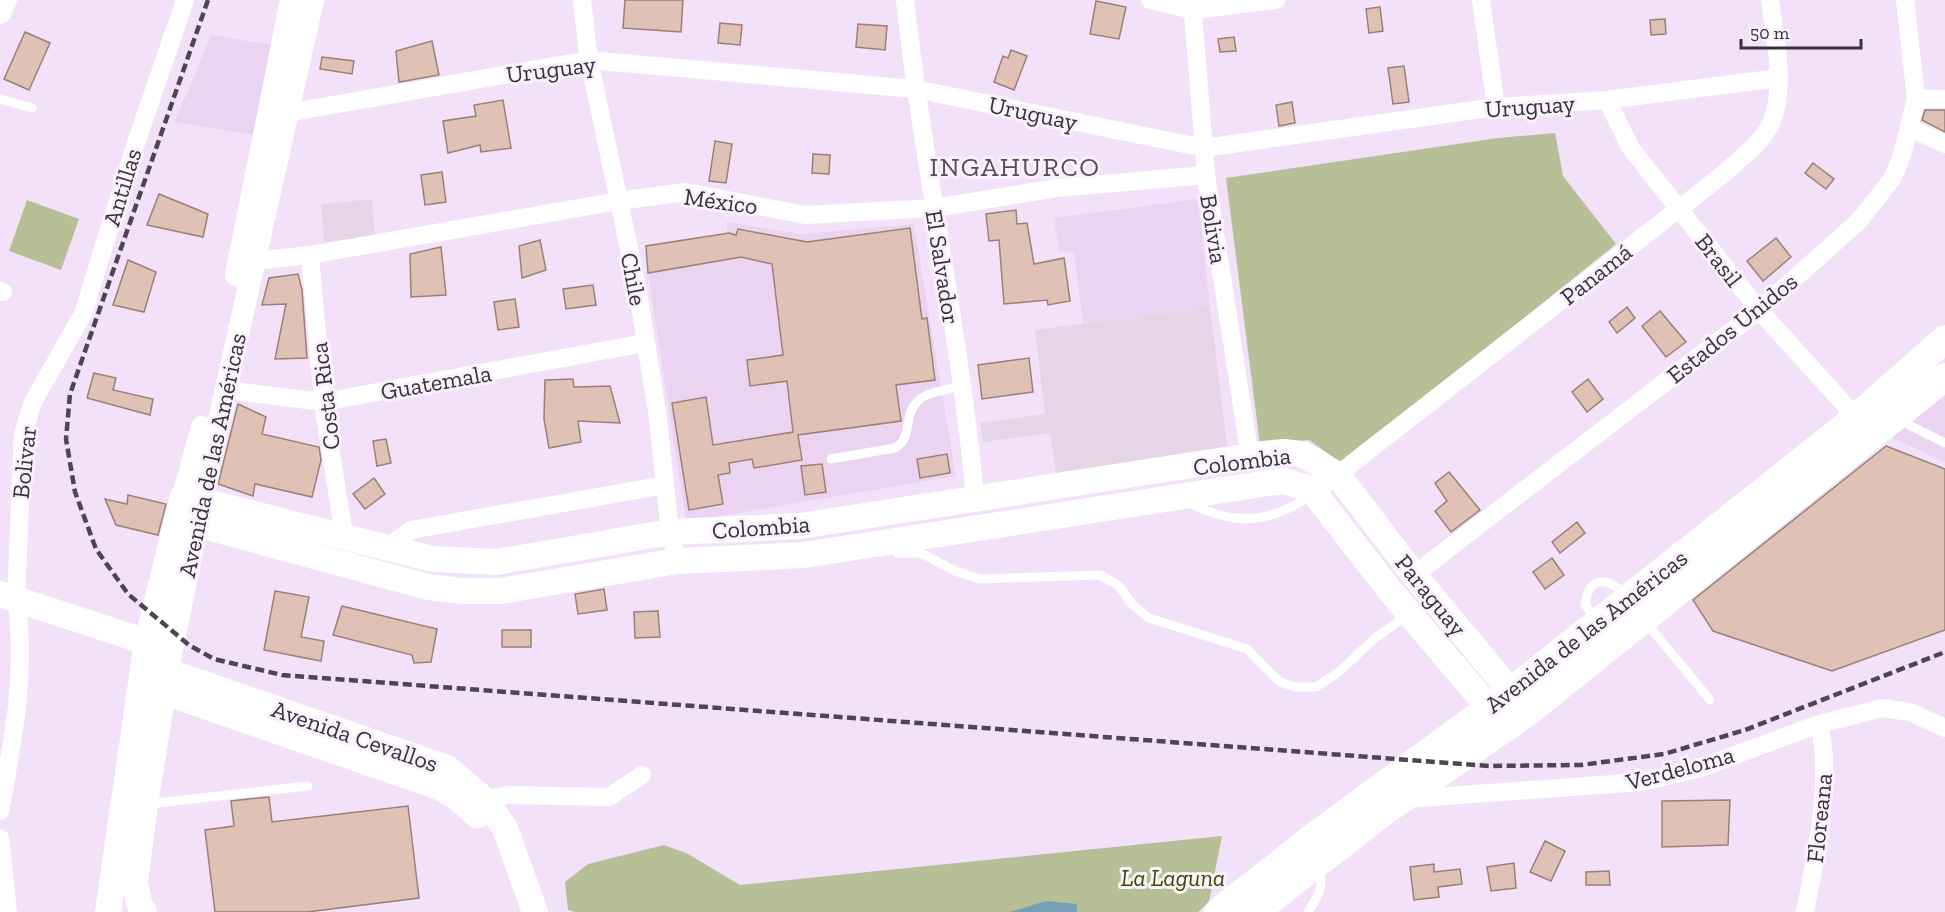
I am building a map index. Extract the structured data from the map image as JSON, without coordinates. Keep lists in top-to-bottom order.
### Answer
{
  "streets": {
    "main road": [
      "Avenida de las Américas",
      "Colombia",
      "Paraguay",
      "Avenida Cevallos"
    ],
    "street": [
      "Uruguay",
      "Antillas",
      "México",
      "Bolivia",
      "Brasil",
      "El Salvador",
      "Panamá",
      "Chile",
      "Estados Unidos",
      "Guatemala",
      "Costa Rica",
      "Bolivar",
      "Verdeloma",
      "Floreana"
    ]
  },
  "crossings": [
    ["Uruguay", "Bolivia"],
    ["Uruguay", "Brasil"],
    ["Uruguay", "El Salvador"],
    ["Uruguay", "Panamá"],
    ["Uruguay", "Chile"],
    ["Uruguay", "Avenida de las Américas"],
    ["Antillas", "Bolivar"],
    ["México", "Bolivia"],
    ["México", "El Salvador"],
    ["México", "Chile"],
    ["México", "Costa Rica"],
    ["México", "Avenida de las Américas"],
    ["Bolivia", "Colombia"],
    ["Brasil", "Panamá"],
    ["Brasil", "Estados Unidos"],
    ["Brasil", "Avenida de las Américas"],
    ["El Salvador", "Colombia"],
    ["Panamá", "Colombia"],
    ["Panamá", "Paraguay"],
    ["Chile", "Guatemala"],
    ["Chile", "Colombia"],
    ["Estados Unidos", "Paraguay"],
    ["Guatemala", "Costa Rica"],
    ["Guatemala", "Avenida de las Américas"],
    ["Costa Rica", "Colombia"],
    ["Avenida de las Américas", "Colombia"],
    ["Avenida de las Américas", "Paraguay"],
    ["Avenida de las Américas", "Avenida Cevallos"],
    ["Avenida de las Américas", "Verdeloma"],
    ["Colombia", "Paraguay"],
    ["Bolivar", "Avenida Cevallos"],
    ["Verdeloma", "Floreana"]
  ],
  "districts": ["INGAHURCO"],
  "parks": ["La Laguna"],
  "scale_bar": "50 m"
}
